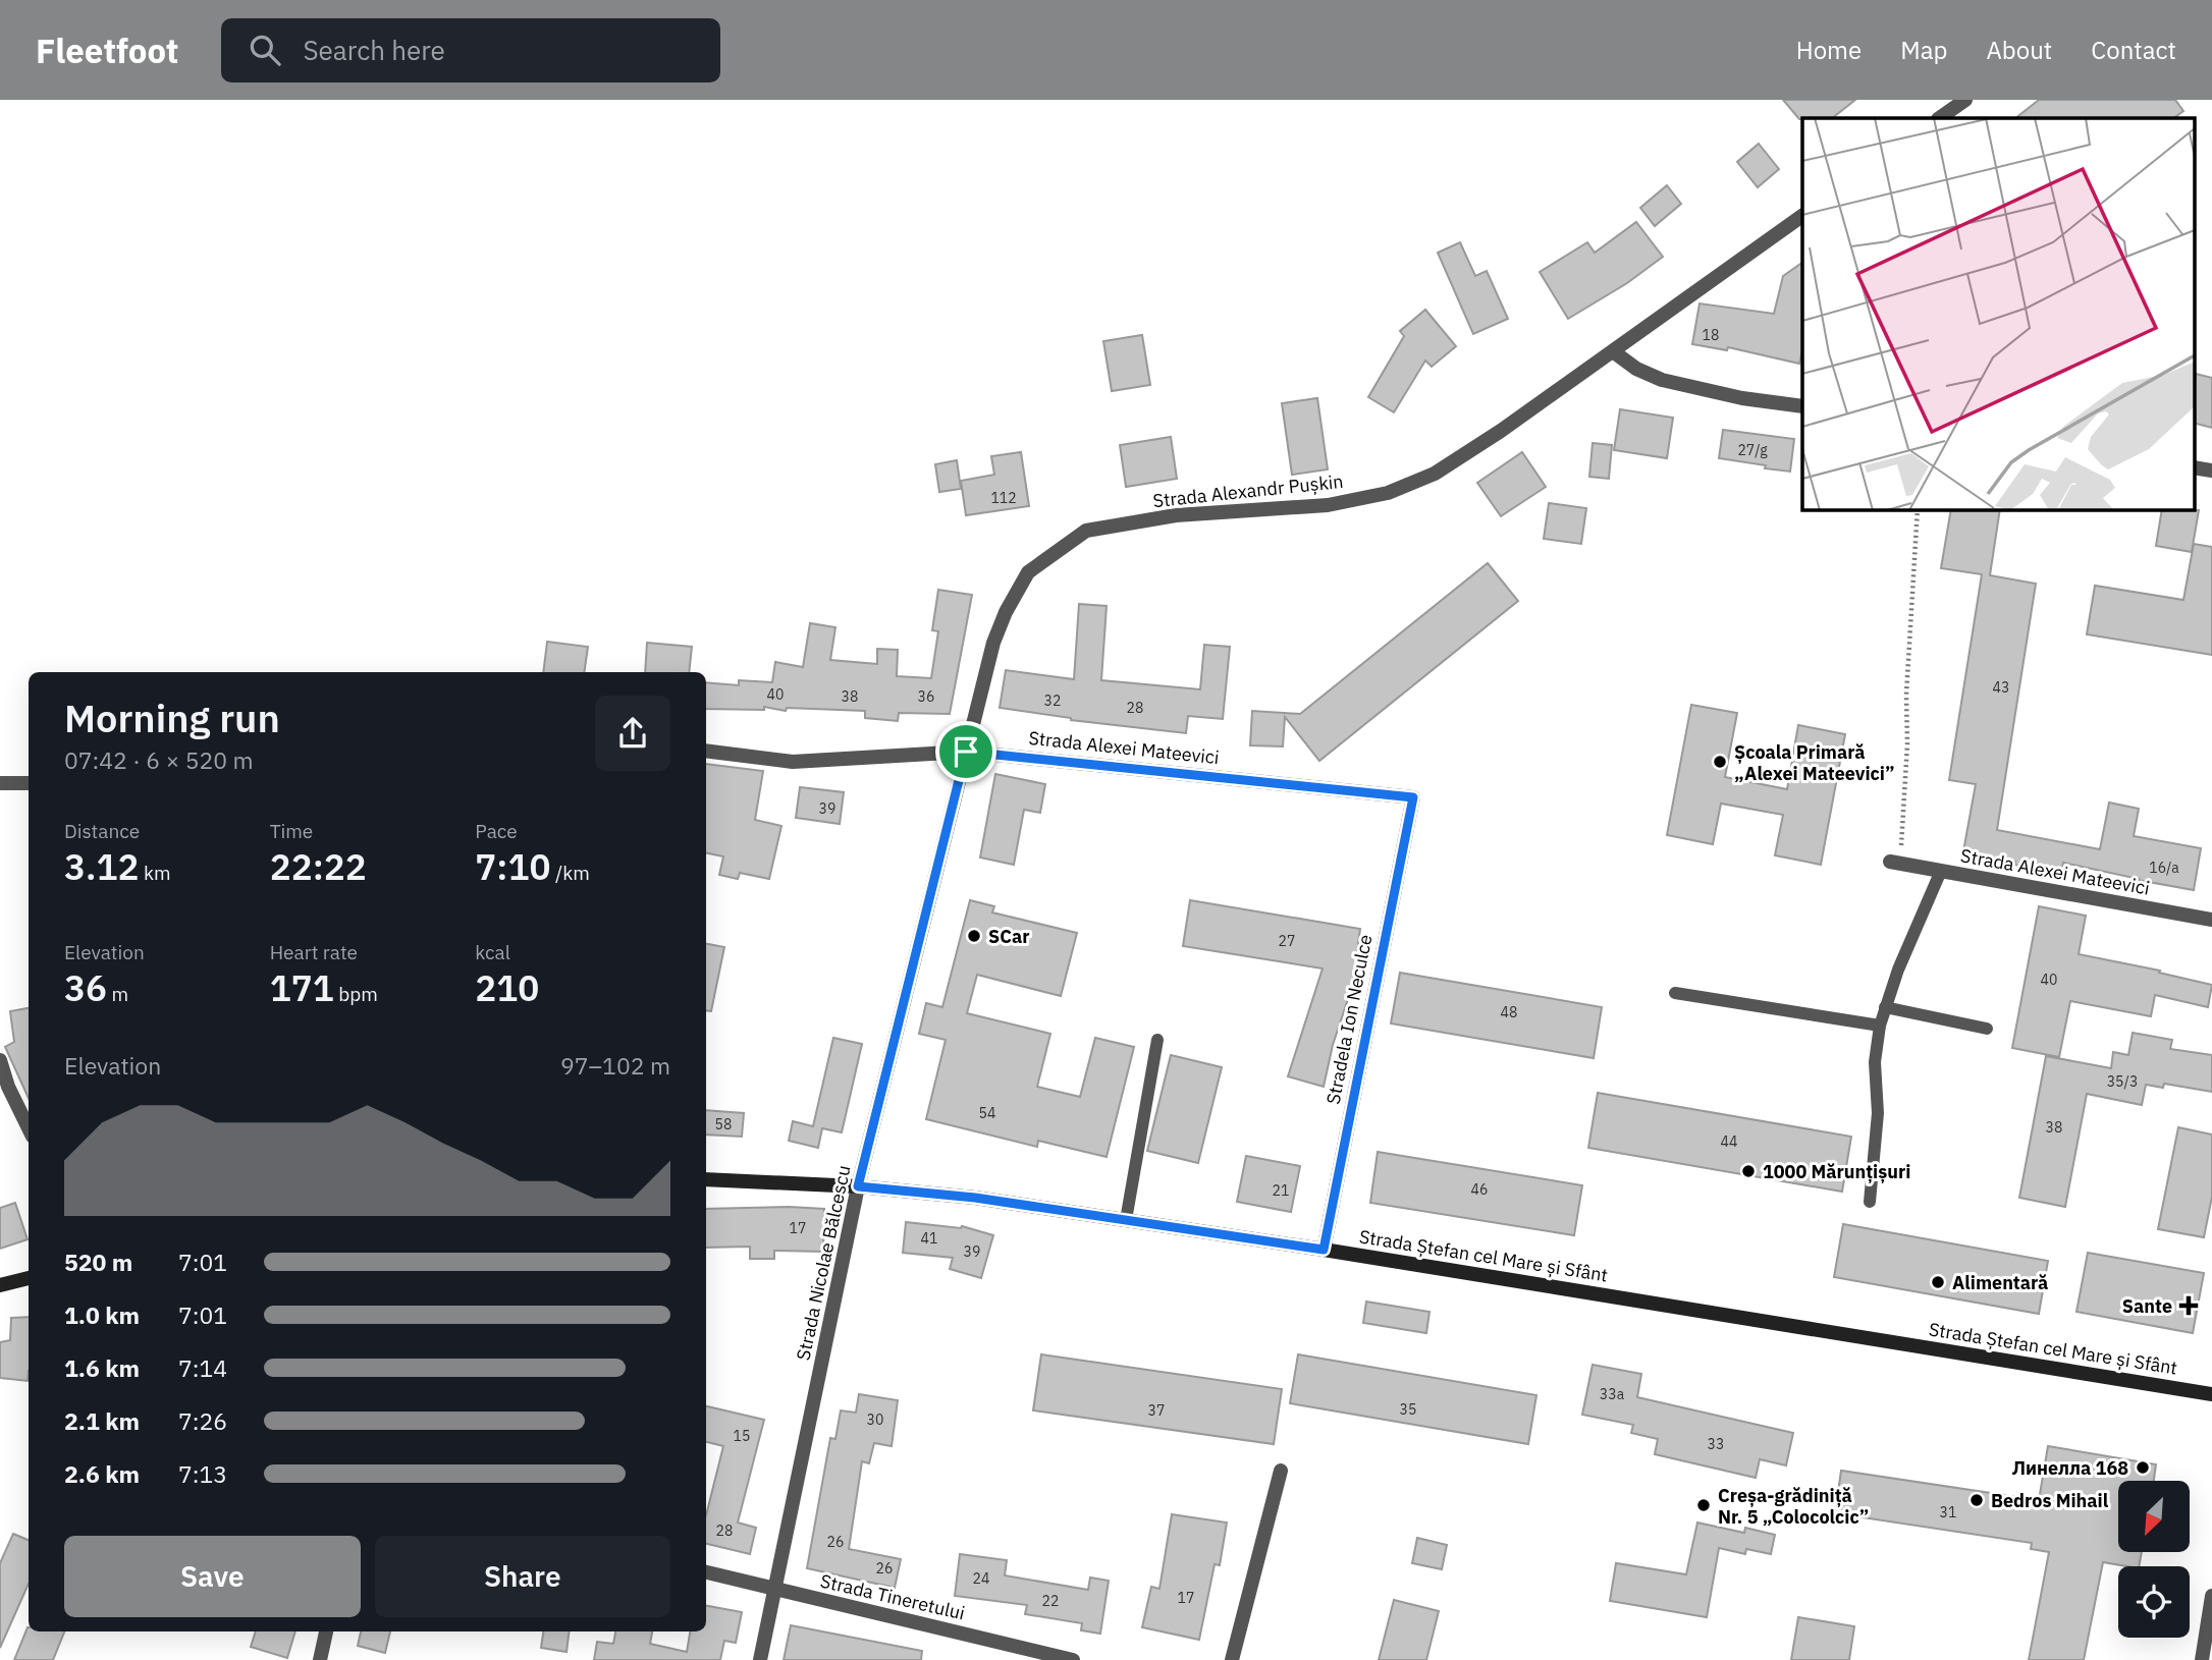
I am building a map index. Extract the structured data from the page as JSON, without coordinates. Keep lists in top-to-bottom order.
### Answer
{
  "streets": {
    "main road": ["Strada Ștefan cel Mare și Sfânt"],
    "street": [
      "Strada Alexandr Pușkin",
      "Strada Alexei Mateevici",
      "Stradela Ion Neculce",
      "Strada Nicolae Bălcescu",
      "Strada Tineretului"
    ]
  },
  "crossings": [
    ["Strada Alexandr Pușkin", "Strada Alexei Mateevici"],
    ["Strada Alexandr Pușkin", "Strada Nicolae Bălcescu"],
    ["Strada Alexei Mateevici", "Stradela Ion Neculce"],
    ["Strada Alexei Mateevici", "Strada Nicolae Bălcescu"],
    ["Stradela Ion Neculce", "Strada Ștefan cel Mare și Sfânt"],
    ["Strada Ștefan cel Mare și Sfânt", "Strada Nicolae Bălcescu"],
    ["Strada Nicolae Bălcescu", "Strada Tineretului"]
  ],
  "places": {
    "other": [
      "Școala Primară „Alexei Mateevici”",
      "SCar",
      "1000 Mărunțișuri",
      "Alimentară",
      "Линелла 168",
      "Bedros Mihail",
      "Creșa-grădiniță Nr. 5 „Colocolcic”"
    ],
    "health": ["Sante"]
  },
  "house_numbers": [
    "18",
    "27/g",
    "112",
    "43",
    "40",
    "38",
    "36",
    "32",
    "28",
    "39",
    "16/a",
    "27",
    "40",
    "48",
    "35/3",
    "54",
    "58",
    "38",
    "44",
    "46",
    "21",
    "17",
    "41",
    "39",
    "33a",
    "35",
    "37",
    "30",
    "15",
    "33",
    "31",
    "28",
    "26",
    "26",
    "24",
    "17",
    "22"
  ],
  "north": "bottom left",
  "page": {
    "header": "Fleetfoot",
    "search": "Search here",
    "nav": [
      "Home",
      "Map",
      "About",
      "Contact"
    ],
    "heading": ["Morning run", "07:42 · 6 × 520 m"],
    "stats": [
      ["Distance", "3.12 km"],
      ["Time", "22:22"],
      ["Pace", "7:10 /km"],
      ["Elevation", "36 m"],
      ["Heart rate", "171 bpm"],
      ["kcal", "210"]
    ],
    "chart": ["Elevation", "97–102 m"],
    "list": [
      {
        "name": "520 m",
        "note": "7:01"
      },
      {
        "name": "1.0 km",
        "note": "7:01"
      },
      {
        "name": "1.6 km",
        "note": "7:14"
      },
      {
        "name": "2.1 km",
        "note": "7:26"
      },
      {
        "name": "2.6 km",
        "note": "7:13"
      }
    ],
    "buttons": ["Save", "Share"]
  }
}
